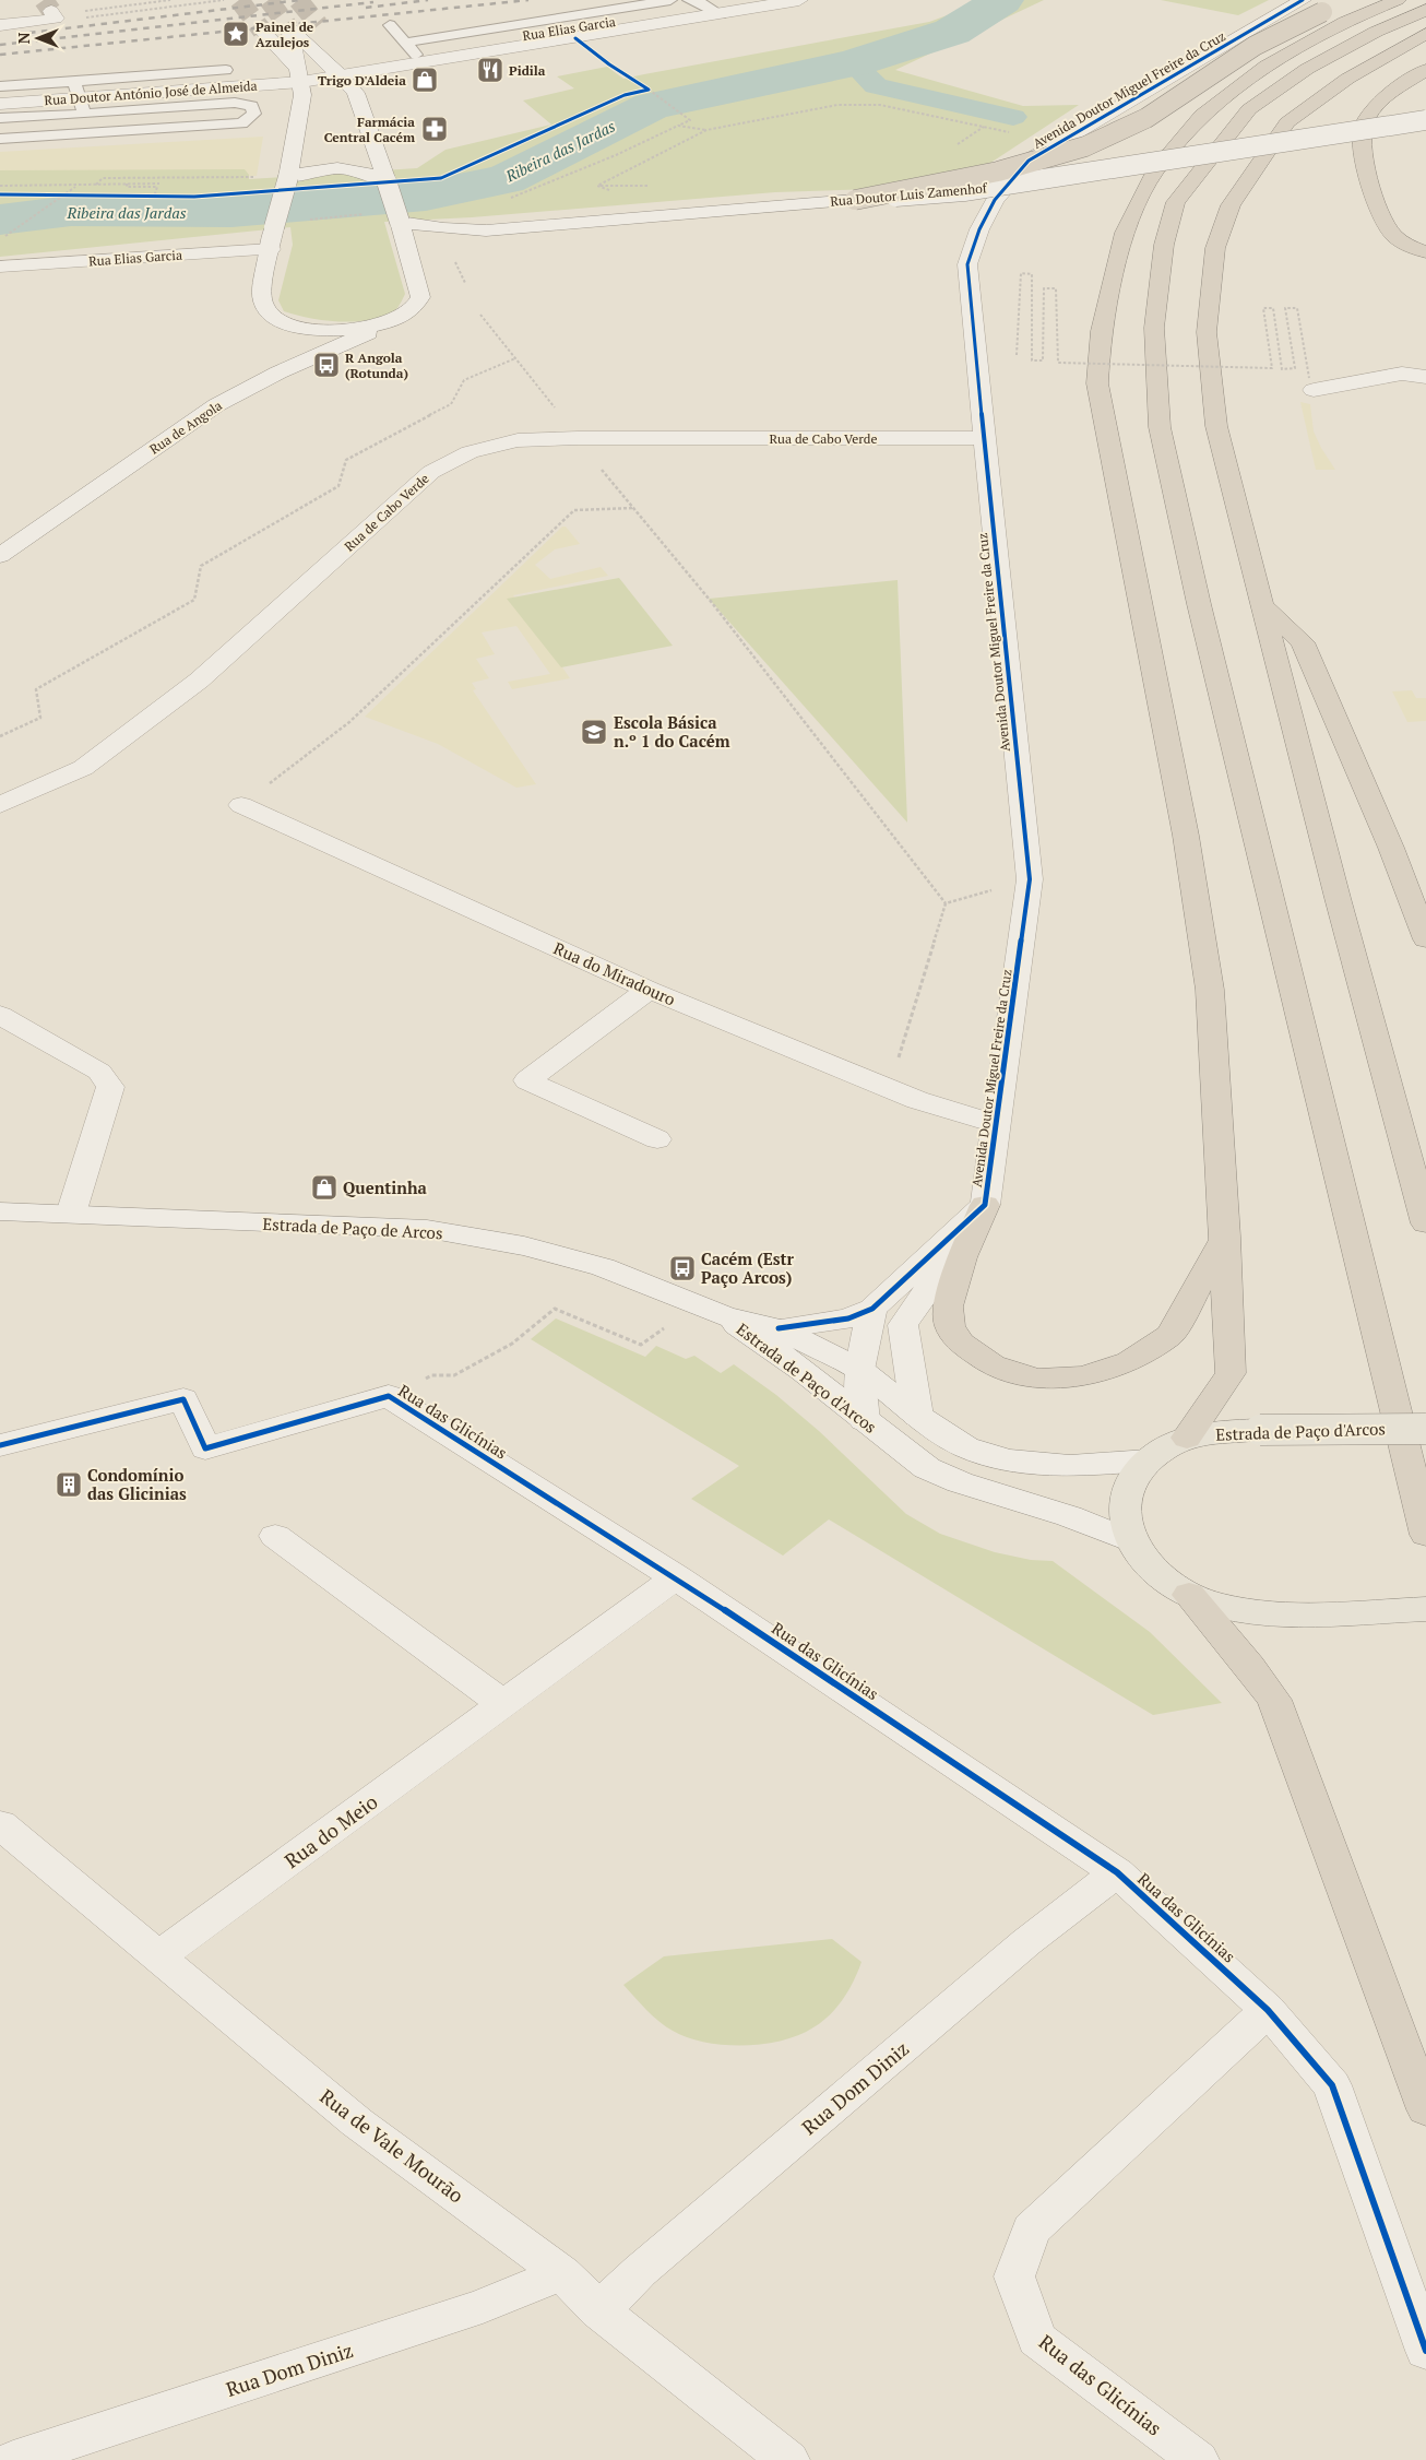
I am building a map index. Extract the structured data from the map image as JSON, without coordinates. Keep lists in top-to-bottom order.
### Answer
{
  "streets": {
    "main road": ["Estrada de Paço d'Arcos"],
    "street": [
      "Rua Elias Garcia",
      "Avenida Doutor Miguel Freire da Cruz",
      "Rua Doutor António José de Almeida",
      "Rua Doutor Luis Zamenhof",
      "Rua de Angola",
      "Rua de Cabo Verde",
      "Rua do Miradouro",
      "Estrada de Paço de Arcos",
      "Rua das Glicínias",
      "Rua do Meio",
      "Rua Dom Diniz",
      "Rua de Vale Mourão"
    ]
  },
  "crossings": [
    ["Rua Elias Garcia", "Rua Doutor António José de Almeida"],
    ["Rua Elias Garcia", "Rua de Angola"],
    ["Avenida Doutor Miguel Freire da Cruz", "Rua de Cabo Verde"],
    ["Avenida Doutor Miguel Freire da Cruz", "Rua do Miradouro"],
    ["Avenida Doutor Miguel Freire da Cruz", "Estrada de Paço d'Arcos"],
    ["Estrada de Paço de Arcos", "Estrada de Paço d'Arcos"],
    ["Rua das Glicínias", "Rua do Meio"],
    ["Rua das Glicínias", "Rua Dom Diniz"],
    ["Rua do Meio", "Rua de Vale Mourão"],
    ["Rua Dom Diniz", "Rua de Vale Mourão"]
  ],
  "water": ["Ribeira das Jardas"],
  "places": {
    "place": ["Painel de Azulejos"],
    "restaurant": ["Pidila"],
    "shop": ["Trigo D'Aldeia", "Quentinha"],
    "pharmacy": ["Farmácia Central Cacém"],
    "bus stop": ["R Angola (Rotunda)", "Cacém (Estr Paço Arcos)"],
    "school or university": ["Escola Básica n.º 1 do Cacém"],
    "building": ["Condomínio das Glicinias"]
  },
  "north": "left"
}
